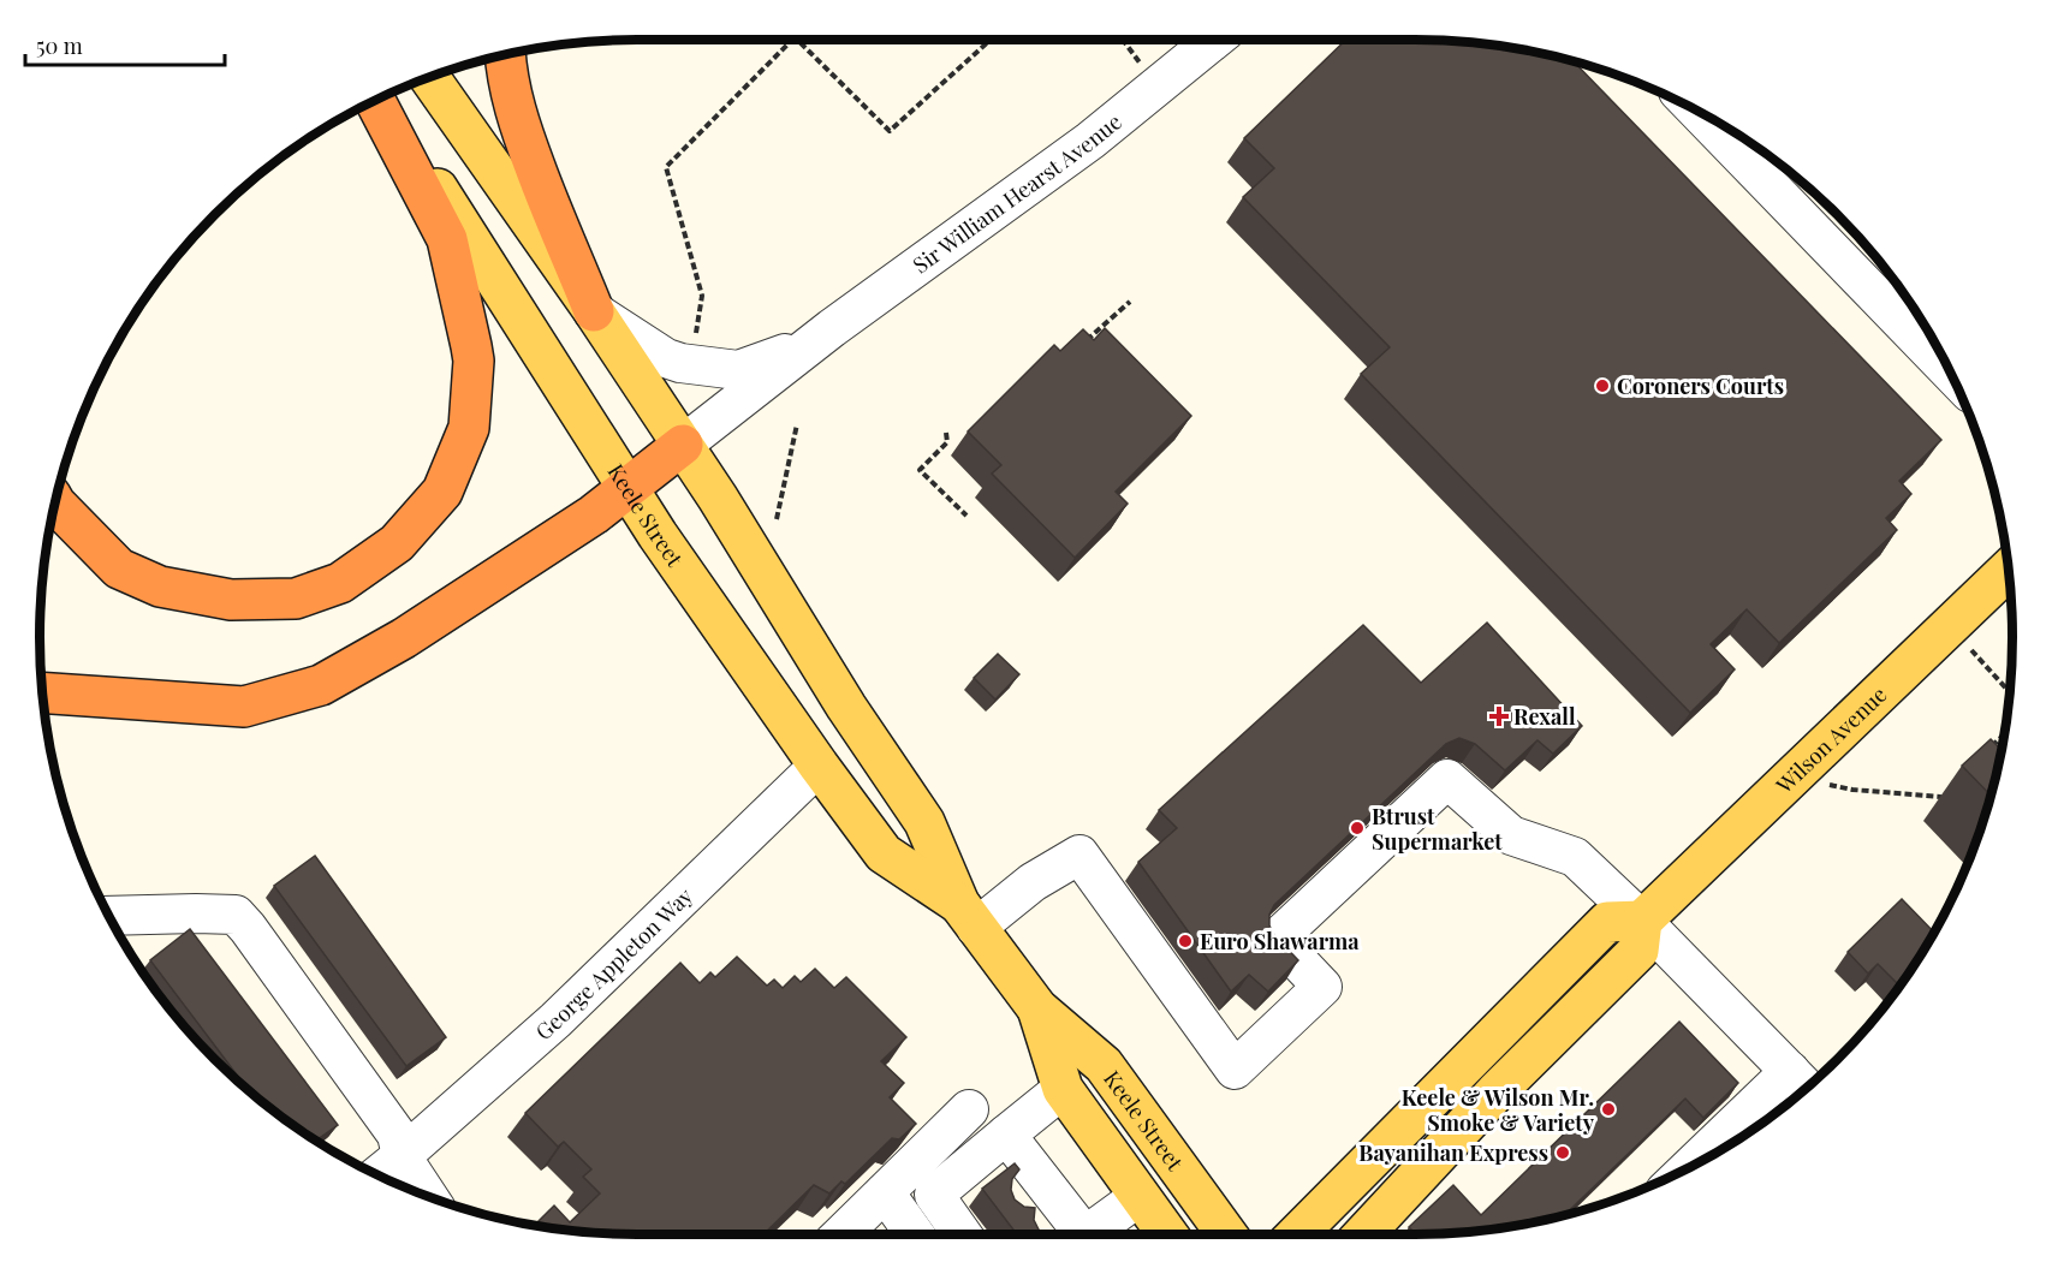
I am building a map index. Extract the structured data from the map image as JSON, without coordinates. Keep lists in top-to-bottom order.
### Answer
{
  "streets": {
    "main road": ["Keele Street", "Wilson Avenue"],
    "street": ["Sir William Hearst Avenue", "George Appleton Way"]
  },
  "crossings": [
    ["Sir William Hearst Avenue", "Keele Street"],
    ["Keele Street", "George Appleton Way"]
  ],
  "places": {
    "other": [
      "Coroners Courts",
      "Btrust Supermarket",
      "Euro Shawarma",
      "Keele & Wilson Mr. Smoke & Variety",
      "Bayanihan Express"
    ],
    "health": ["Rexall"]
  },
  "scale_bar": "50 m"
}
